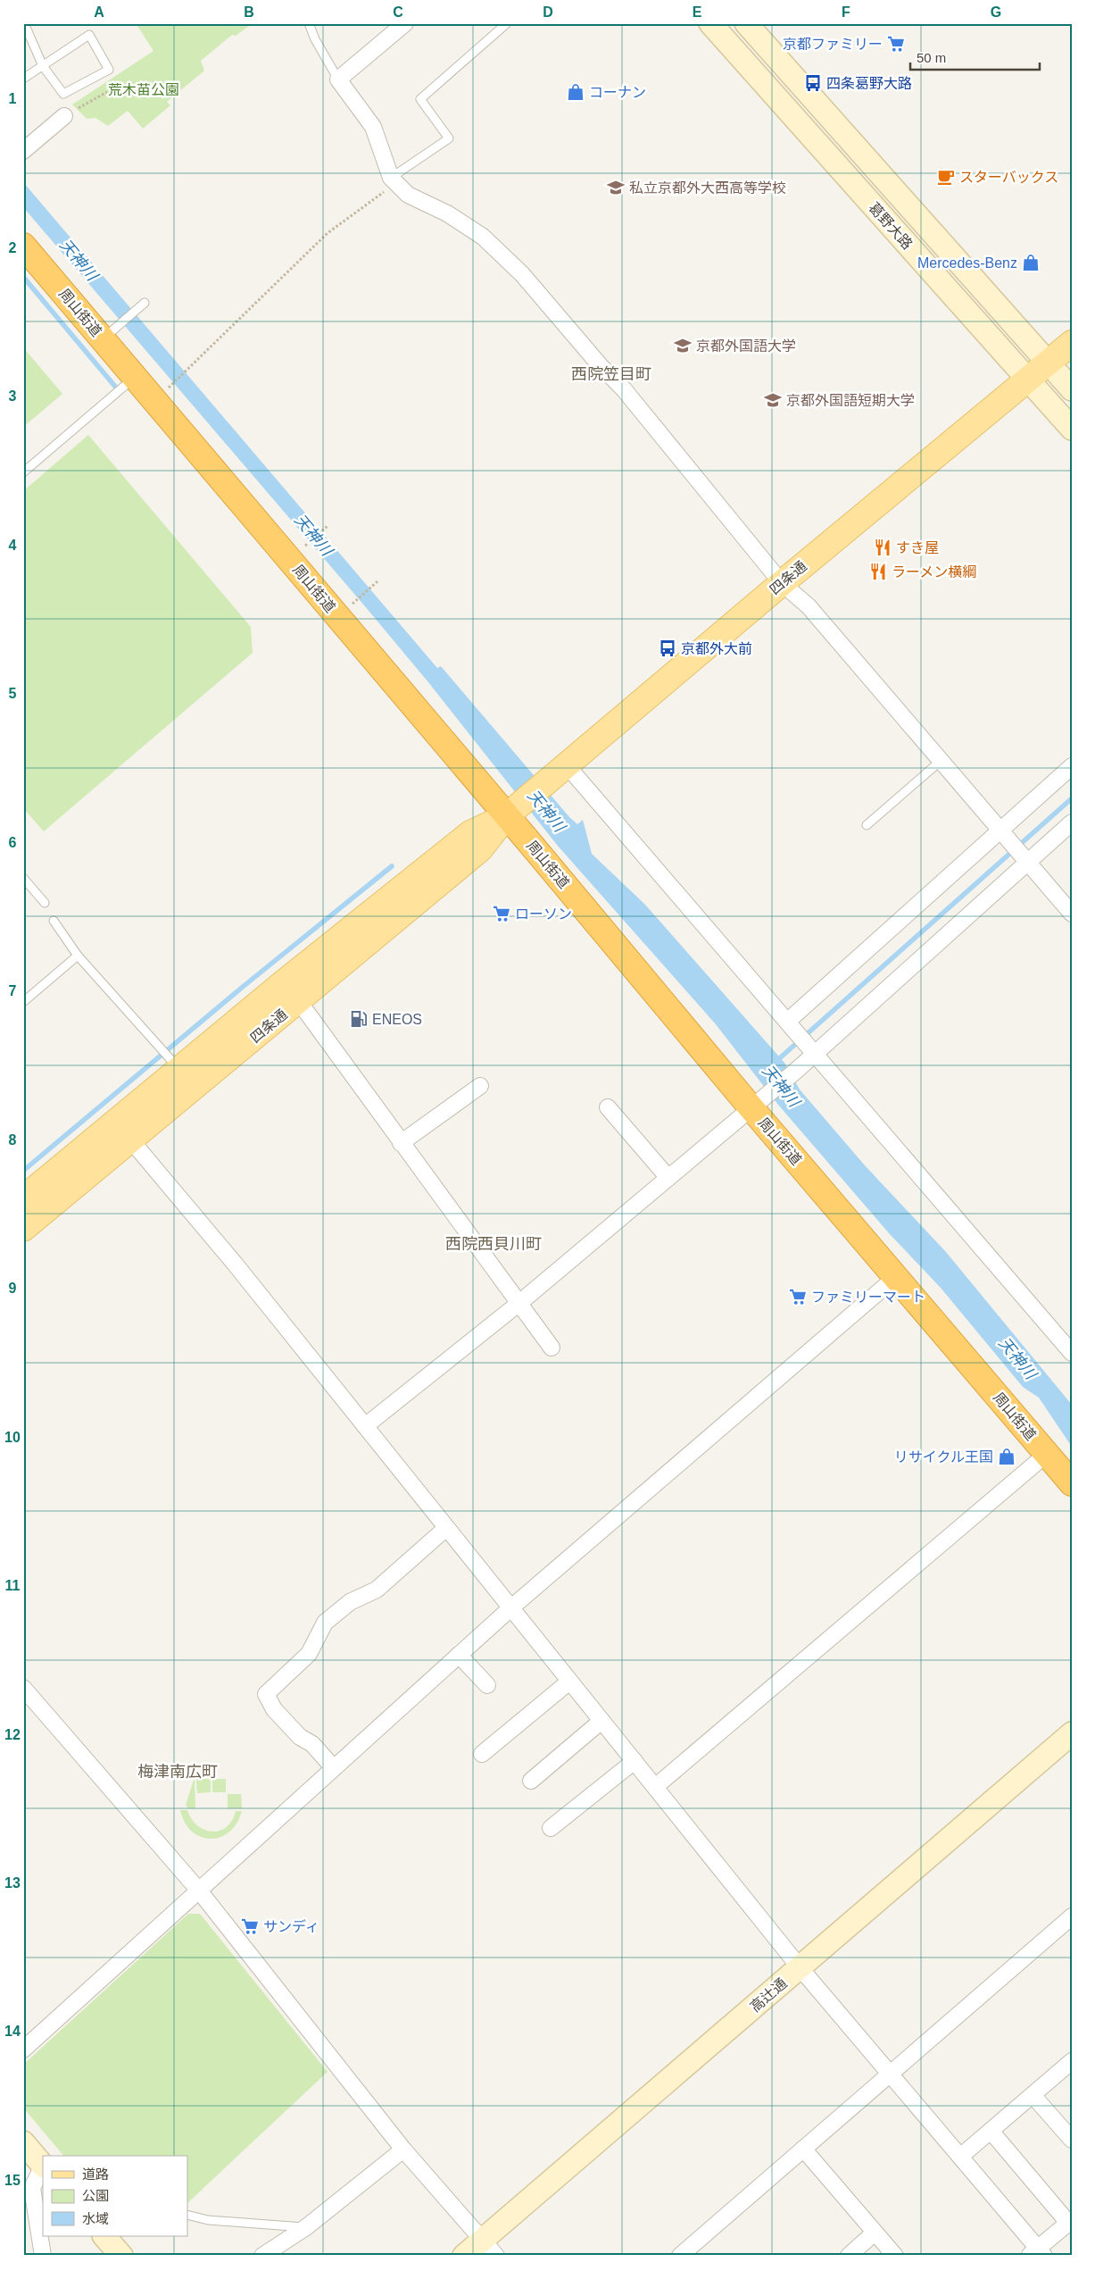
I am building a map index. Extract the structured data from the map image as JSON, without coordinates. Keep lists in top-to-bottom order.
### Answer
{
  "streets": {
    "highway": ["周山街道"],
    "main road": ["四条通"],
    "street": ["葛野大路", "高辻通"]
  },
  "crossings": [
    ["葛野大路", "四条通"],
    ["周山街道", "四条通"]
  ],
  "districts": ["西院笠目町", "西院西貝川町", "梅津南広町"],
  "water": ["天神川"],
  "parks": ["荒木苗公園"],
  "places": {
    "supermarket": [
      "京都ファミリー",
      "ローソン",
      "ファミリーマート",
      "サンディ"
    ],
    "bus stop": ["四条葛野大路", "京都外大前"],
    "shop": ["コーナン", "Mercedes-Benz", "リサイクル王国"],
    "cafe": ["スターバックス"],
    "school or university": ["私立京都外大西高等学校", "京都外国語大学", "京都外国語短期大学"],
    "restaurant": ["すき屋", "ラーメン横綱"],
    "fuel station": ["ENEOS"]
  },
  "legend": ["道路", "公園", "水域"],
  "scale_bar": "50 m",
  "grid": {
    "columns": [
      "A",
      "B",
      "C",
      "D",
      "E",
      "F",
      "G"
    ],
    "rows": [
      "1",
      "2",
      "3",
      "4",
      "5",
      "6",
      "7",
      "8",
      "9",
      "10",
      "11",
      "12",
      "13",
      "14",
      "15"
    ]
  }
}
